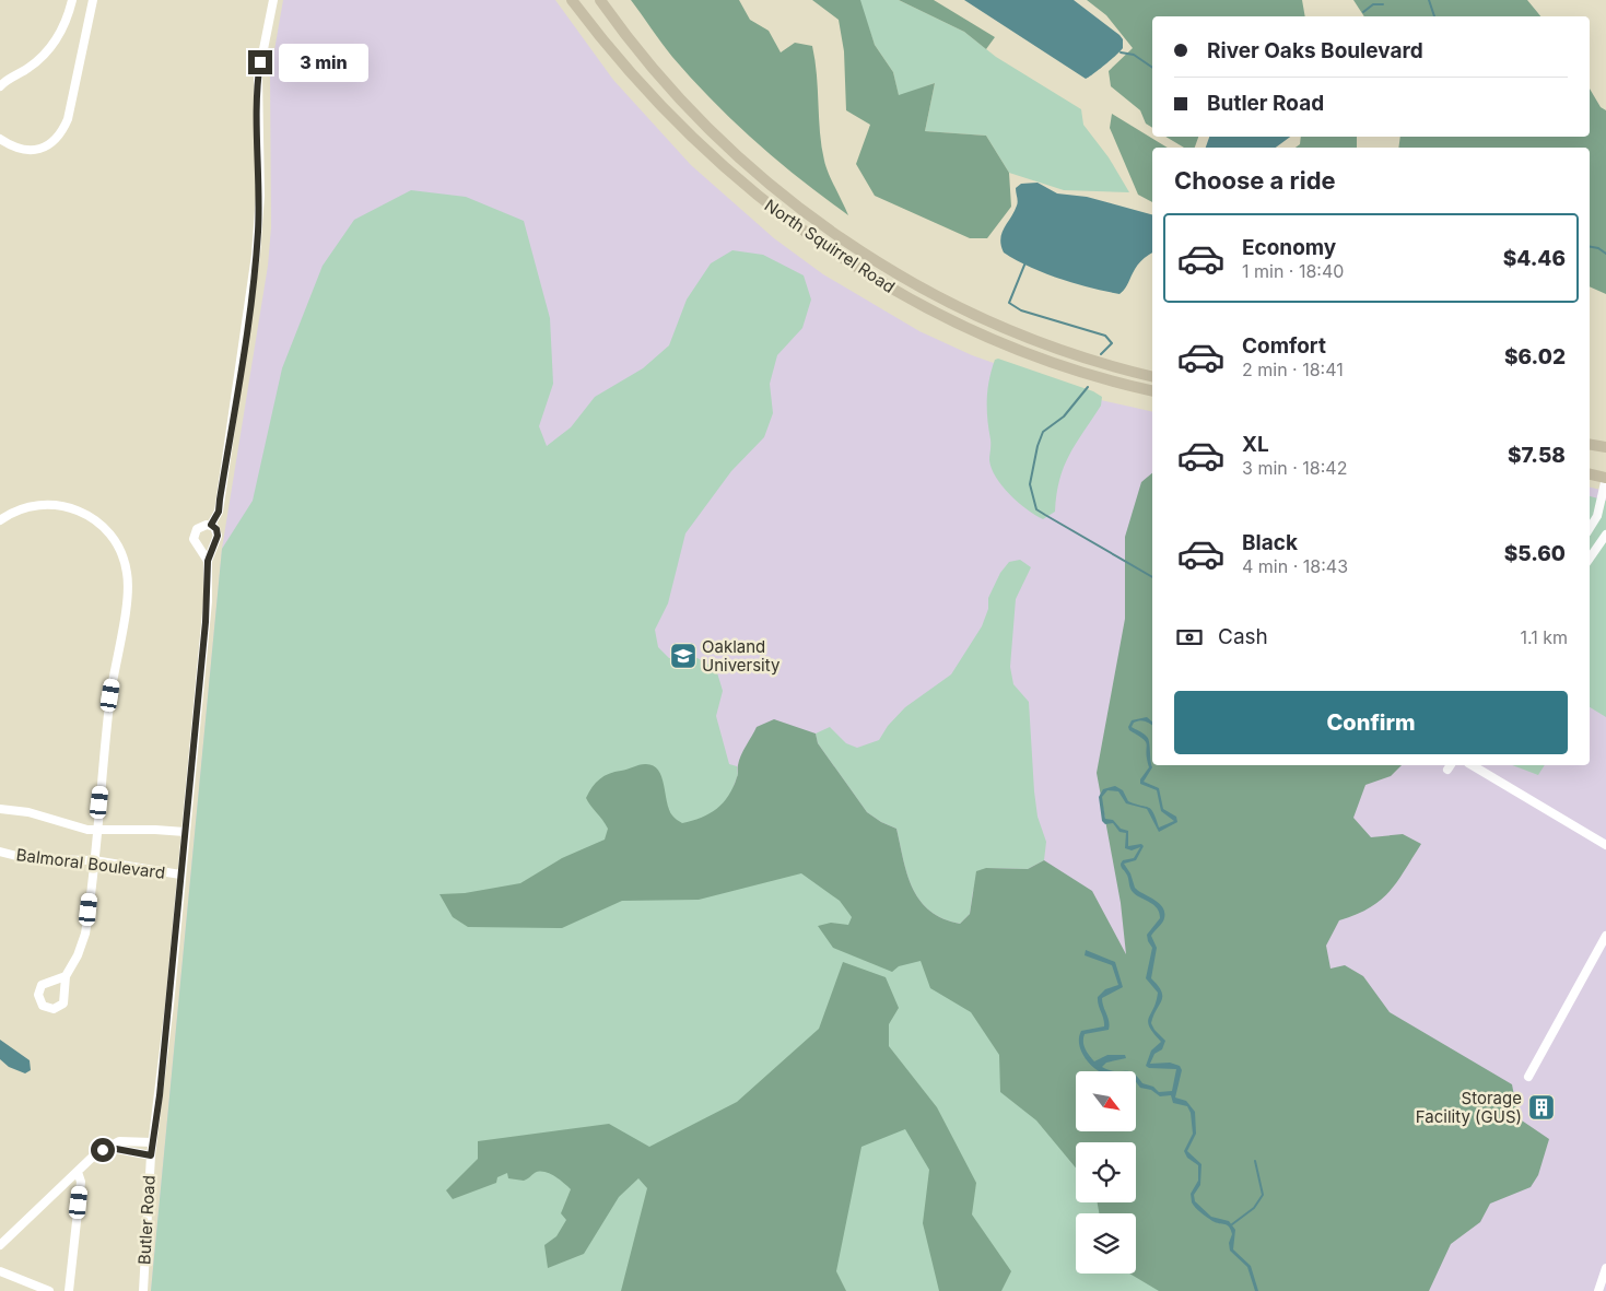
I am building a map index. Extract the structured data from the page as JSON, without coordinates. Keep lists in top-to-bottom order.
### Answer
{
  "streets": {
    "main road": ["North Squirrel Road"],
    "street": ["Balmoral Boulevard", "Butler Road"]
  },
  "crossings": [
    ["Balmoral Boulevard", "Butler Road"]
  ],
  "places": {
    "school or university": ["Oakland University"],
    "building": ["Storage Facility (GUS)"]
  },
  "north": "bottom right",
  "page": {
    "banner": ["River Oaks Boulevard", "Butler Road"],
    "bubble": "3 min",
    "heading": "Choose a ride",
    "list": [
      {
        "name": "Economy",
        "note": "1 min · 18:40",
        "value": "$4.46"
      },
      {
        "name": "Comfort",
        "note": "2 min · 18:41",
        "value": "$6.02"
      },
      {
        "name": "XL",
        "note": "3 min · 18:42",
        "value": "$7.58"
      },
      {
        "name": "Black",
        "note": "4 min · 18:43",
        "value": "$5.60"
      }
    ],
    "pay": ["Cash", "1.1 km"],
    "buttons": "Confirm"
  }
}
